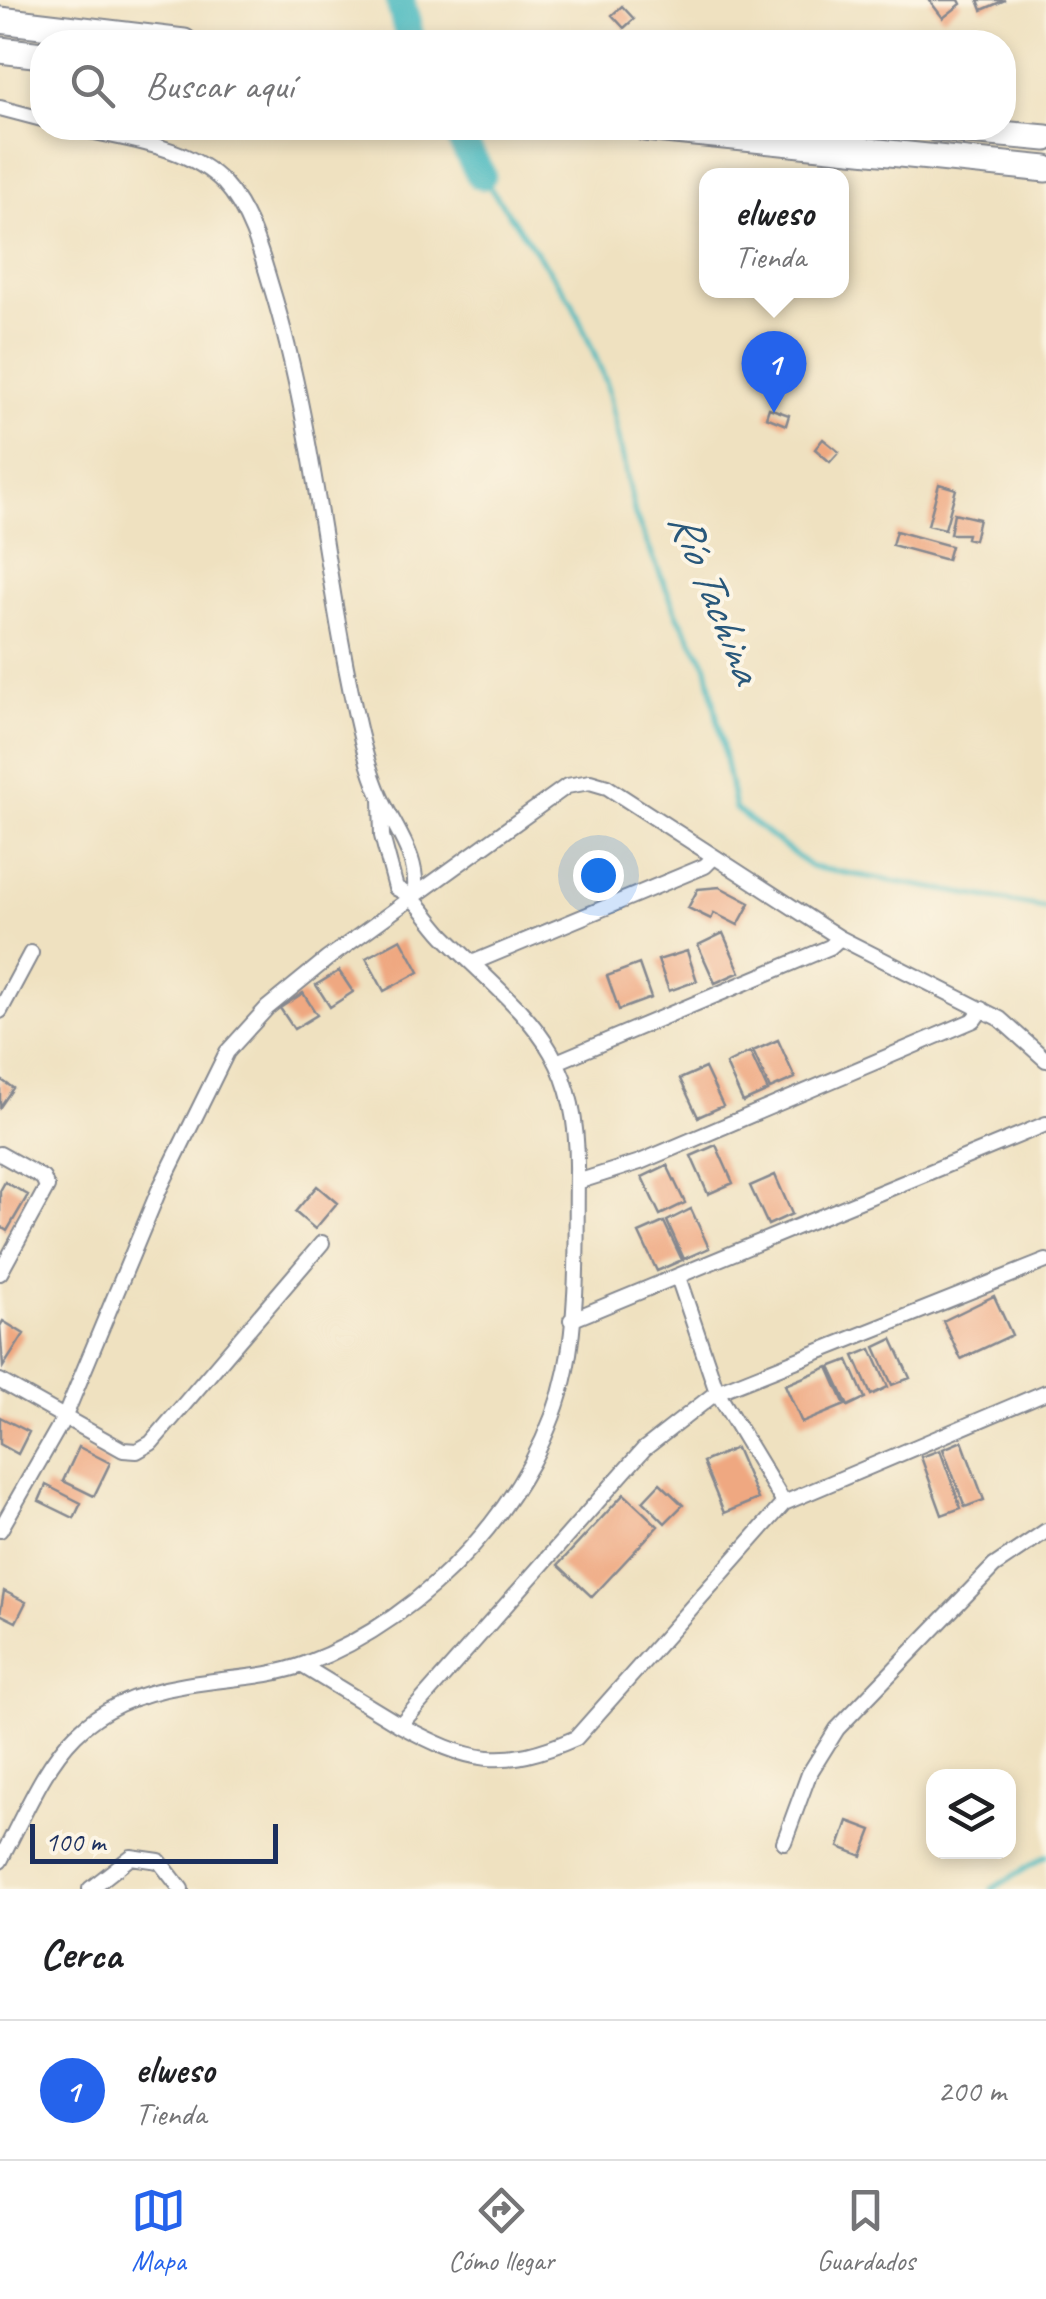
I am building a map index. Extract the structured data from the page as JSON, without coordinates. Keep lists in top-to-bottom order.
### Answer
{
  "water": ["Río Tachina"],
  "scale_bar": "100 m",
  "page": {
    "search": "Buscar aquí",
    "popup": ["elweso", "Tienda"],
    "pins": "1",
    "scale": "100 m",
    "heading": "Cerca",
    "list": [
      {
        "mark": "1",
        "name": "elweso",
        "note": "Tienda",
        "value": "200 m"
      }
    ],
    "nav": ["Mapa", "Cómo llegar", "Guardados"]
  }
}
